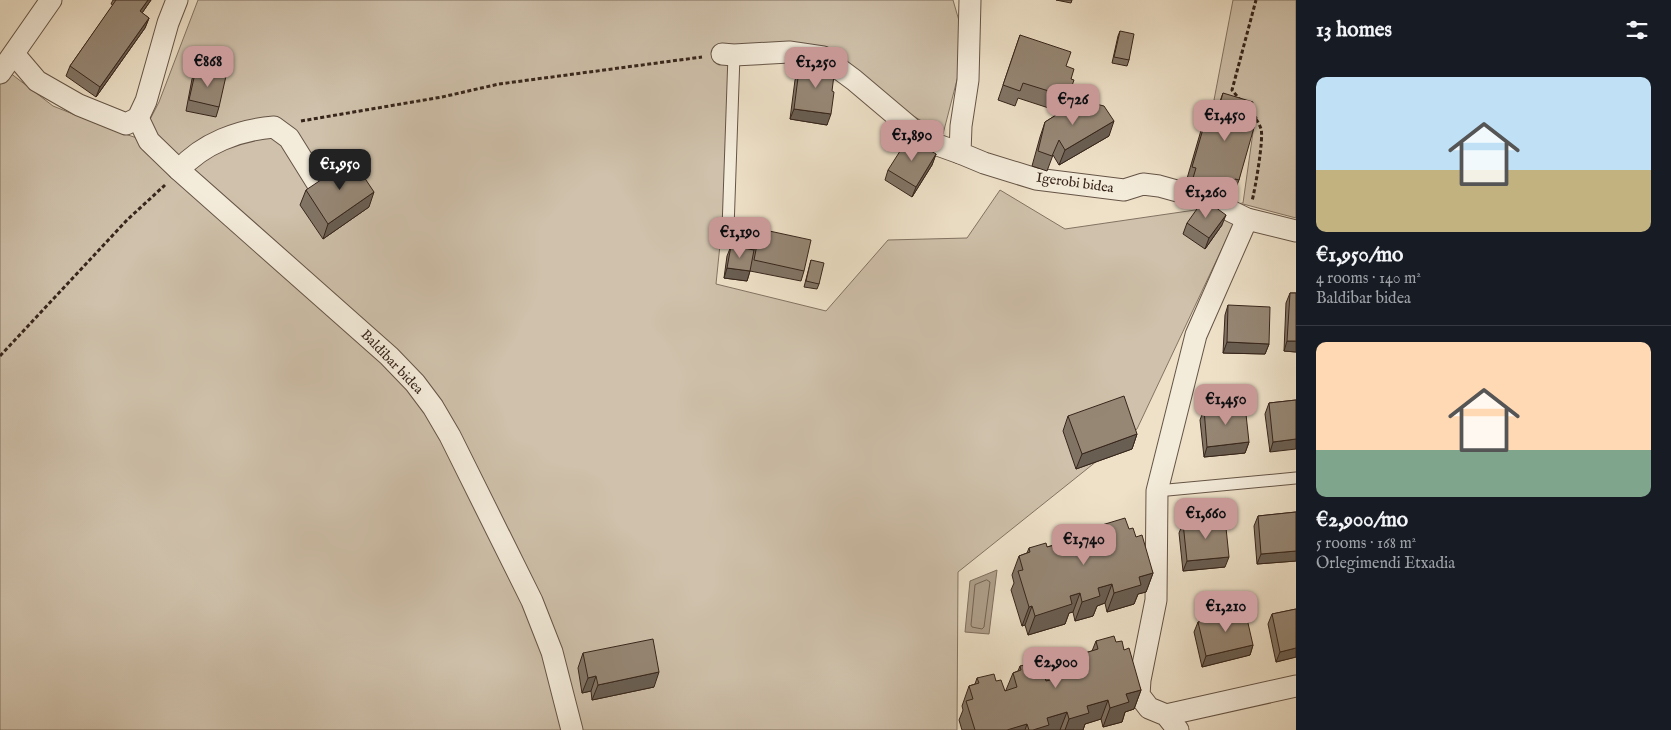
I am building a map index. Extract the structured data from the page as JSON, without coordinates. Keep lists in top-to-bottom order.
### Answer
{
  "streets": {
    "street": ["Igerobi bidea", "Baldibar bidea"]
  },
  "page": {
    "heading": "13 homes",
    "price": [
      "€868",
      "€1,250",
      "€726",
      "€1,450",
      "€1,890",
      "€1,950",
      "€1,260",
      "€1,190",
      "€1,450",
      "€1,660",
      "€1,740",
      "€1,210",
      "€2,900"
    ],
    "list": [
      {
        "name": "€1,950/mo",
        "note": "4 rooms · 140 m² · Baldibar bidea"
      },
      {
        "name": "€2,900/mo",
        "note": "5 rooms · 168 m² · Orlegimendi Etxadia"
      }
    ]
  }
}
